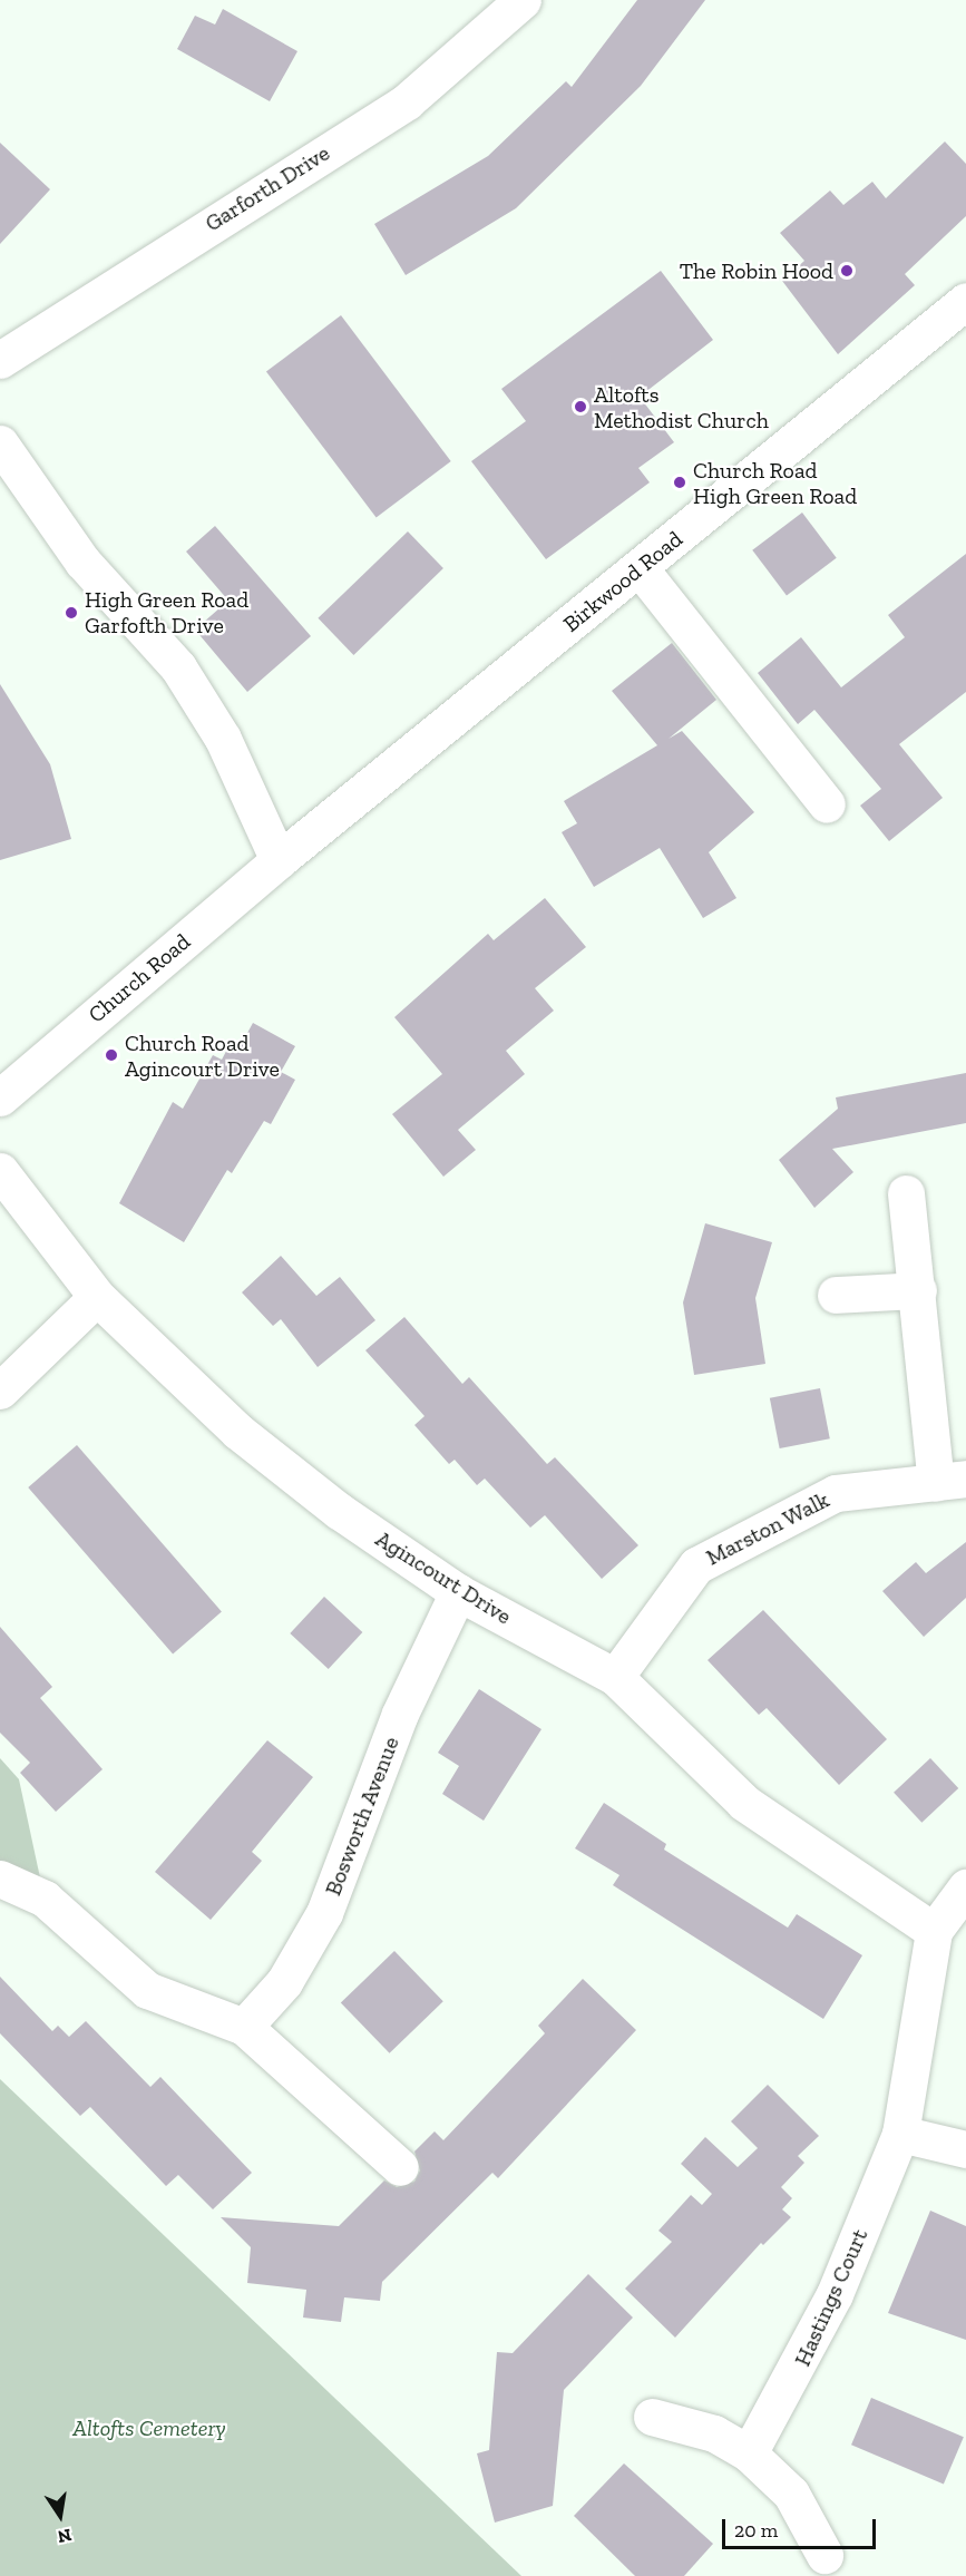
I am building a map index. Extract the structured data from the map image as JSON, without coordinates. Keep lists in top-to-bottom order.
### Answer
{
  "streets": {
    "street": [
      "Garforth Drive",
      "Birkwood Road",
      "Church Road",
      "Marston Walk",
      "Agincourt Drive",
      "Bosworth Avenue",
      "Hastings Court"
    ]
  },
  "crossings": [
    ["Birkwood Road", "Church Road"],
    ["Marston Walk", "Agincourt Drive"],
    ["Agincourt Drive", "Bosworth Avenue"],
    ["Agincourt Drive", "Hastings Court"]
  ],
  "parks": ["Altofts Cemetery"],
  "places": [
    "The Robin Hood",
    "Altofts Methodist Church",
    "Church Road High Green Road",
    "High Green Road Garfofth Drive",
    "Church Road Agincourt Drive"
  ],
  "scale_bar": "20 m",
  "north": "bottom"
}
